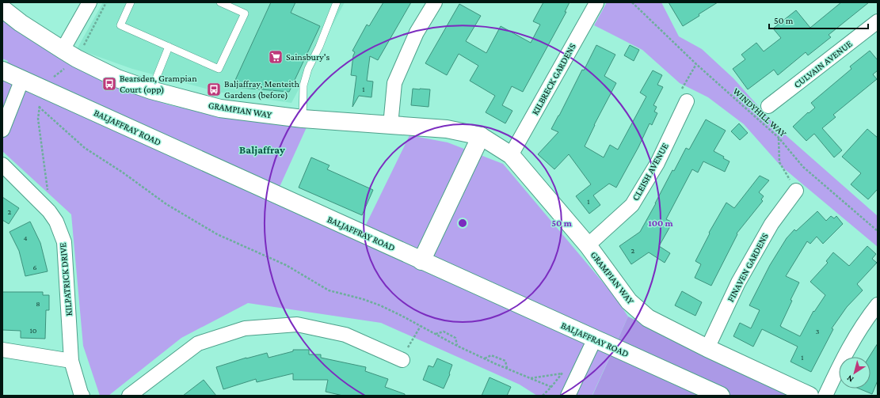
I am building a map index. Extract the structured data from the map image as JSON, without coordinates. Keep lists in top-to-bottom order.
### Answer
{
  "streets": {
    "street": [
      "CULVAIN AVENUE",
      "KILBRECK GARDENS",
      "GRAMPIAN WAY",
      "BALJAFFRAY ROAD",
      "CLEISH AVENUE",
      "FINAVEN GARDENS",
      "KILPATRICK DRIVE"
    ],
    "path": ["WINDYHILL WAY"]
  },
  "crossings": [
    ["KILBRECK GARDENS", "GRAMPIAN WAY"],
    ["GRAMPIAN WAY", "CLEISH AVENUE"],
    ["GRAMPIAN WAY", "FINAVEN GARDENS"]
  ],
  "districts": ["Baljaffray"],
  "places": {
    "supermarket": ["Sainsbury's"],
    "bus stop": ["Bearsden, Grampian Court (opp)", "Baljaffray, Menteith Gardens (before)"]
  },
  "house_numbers": [
    "1",
    "1",
    "2",
    "4",
    "2",
    "6",
    "8",
    "10",
    "3",
    "1"
  ],
  "scale_bar": "50 m",
  "north": "bottom left",
  "rings": ["50 m", "100 m"]
}
